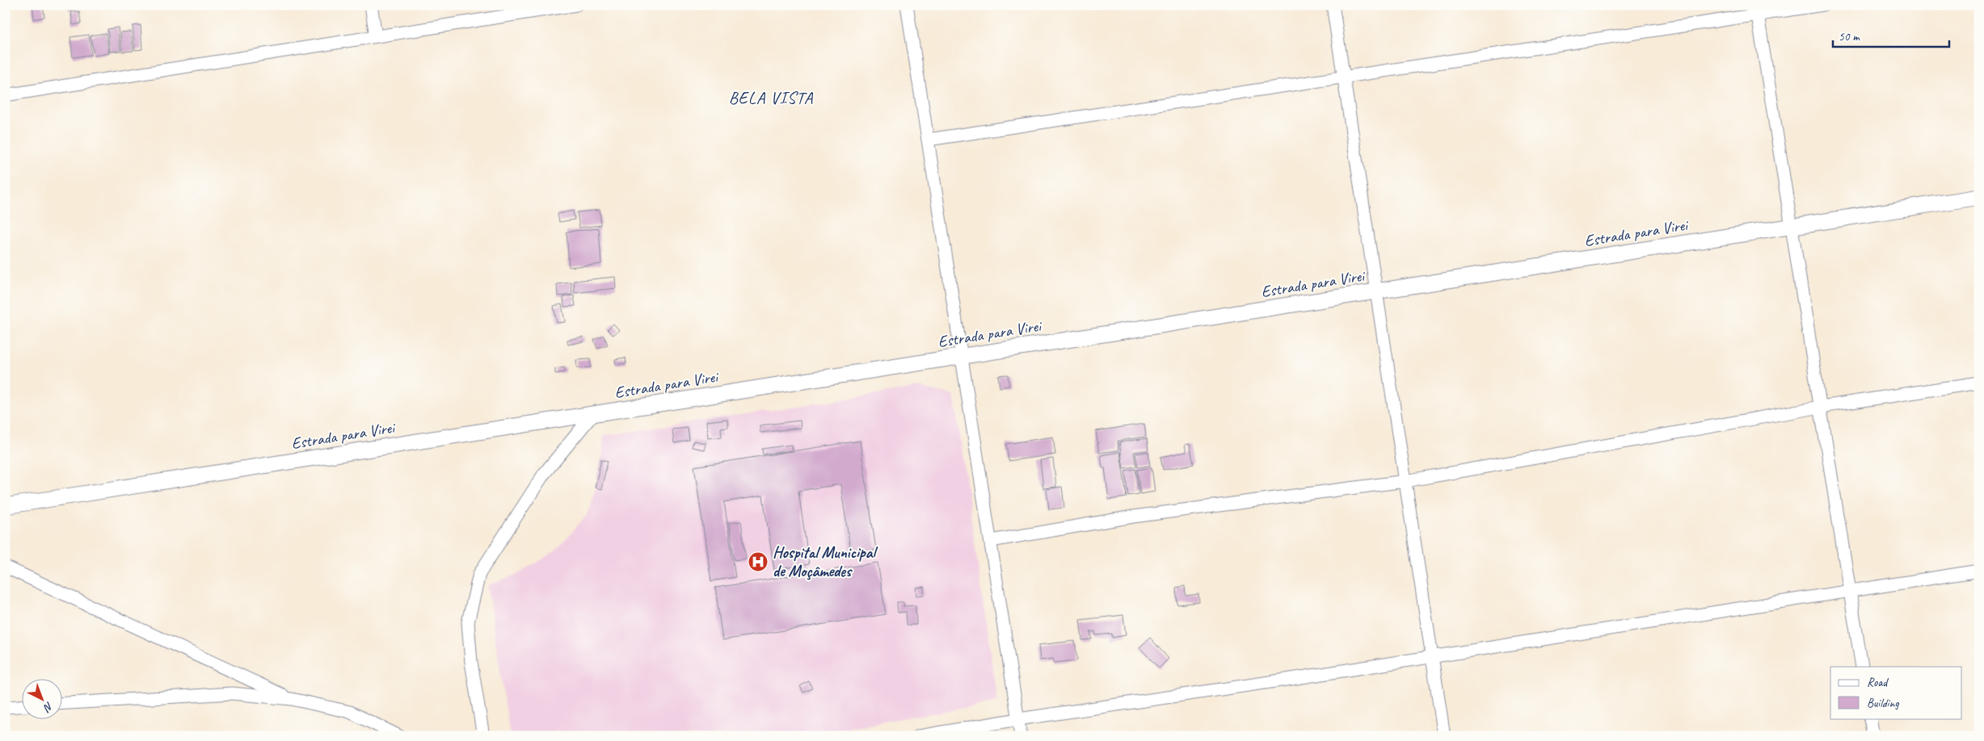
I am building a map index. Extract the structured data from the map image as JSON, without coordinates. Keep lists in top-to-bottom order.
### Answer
{
  "streets": {
    "street": ["Estrada para Virei"]
  },
  "districts": ["BELA VISTA"],
  "places": {
    "hospital": ["Hospital Municipal de Moçâmedes"]
  },
  "legend": ["Road", "Building"],
  "scale_bar": "50 m",
  "north": "bottom right"
}
